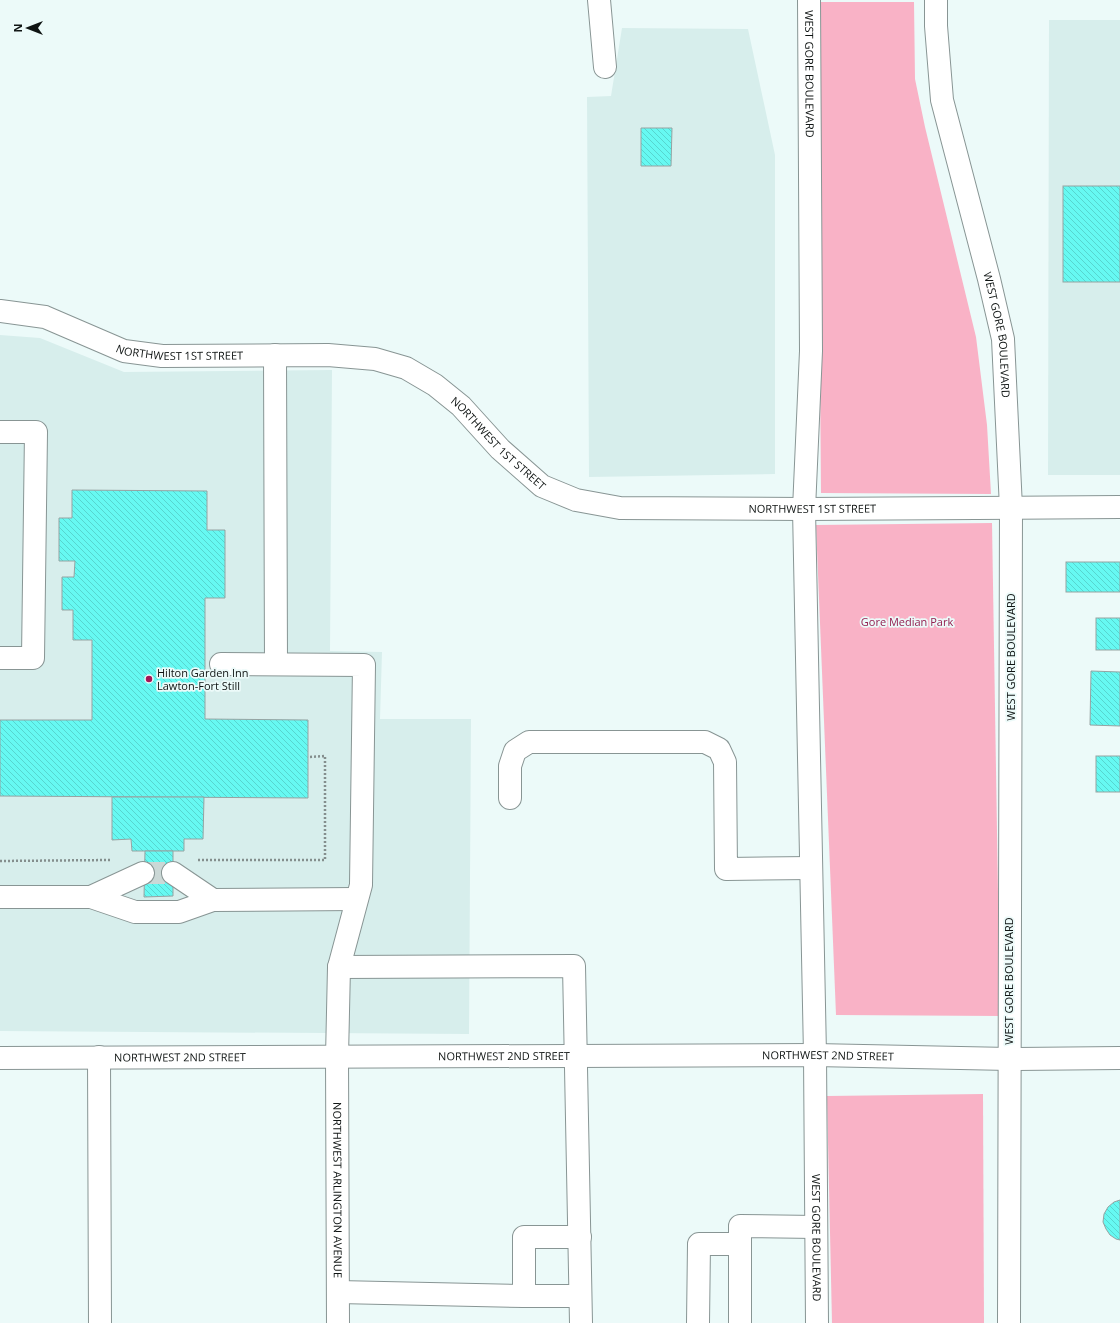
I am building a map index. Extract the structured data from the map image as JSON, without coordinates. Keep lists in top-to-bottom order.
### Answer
{
  "streets": {
    "main road": [
      "WEST GORE BOULEVARD",
      "NORTHWEST 1ST STREET",
      "NORTHWEST 2ND STREET",
      "NORTHWEST ARLINGTON AVENUE"
    ]
  },
  "crossings": [
    ["WEST GORE BOULEVARD", "NORTHWEST 1ST STREET"],
    ["WEST GORE BOULEVARD", "NORTHWEST 2ND STREET"],
    ["NORTHWEST 2ND STREET", "NORTHWEST ARLINGTON AVENUE"]
  ],
  "parks": ["Gore Median Park"],
  "places": ["Hilton Garden Inn Lawton-Fort Still"],
  "north": "left"
}
